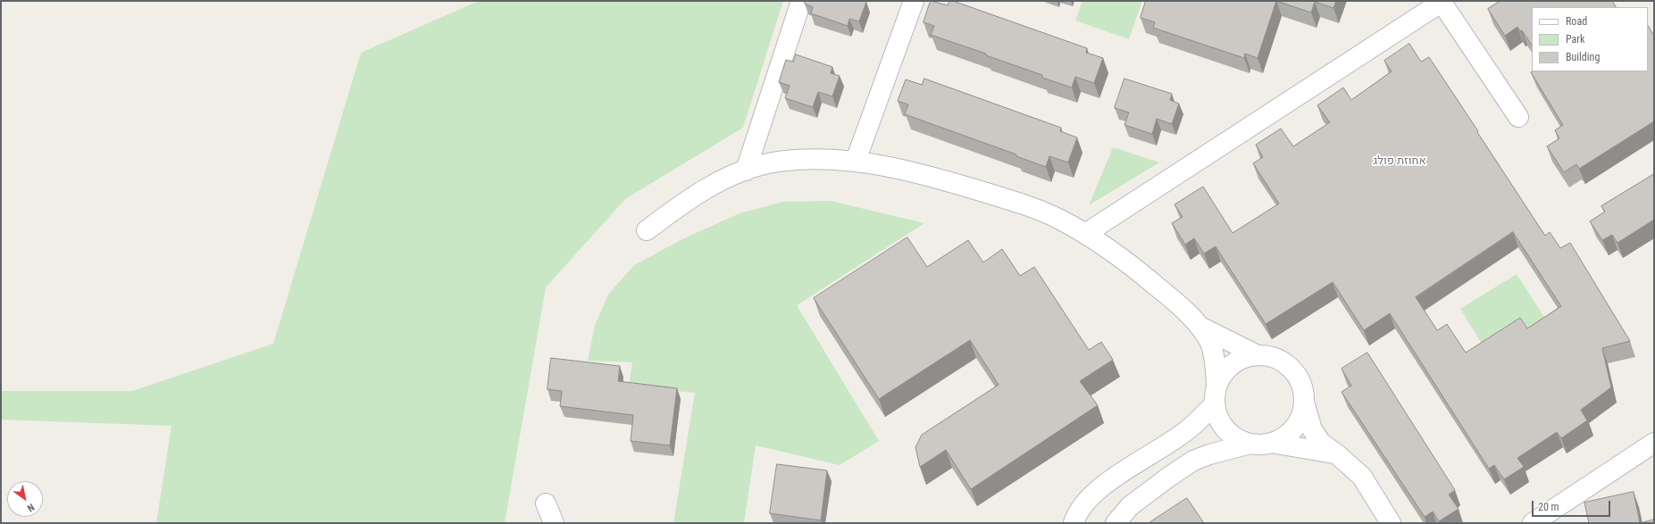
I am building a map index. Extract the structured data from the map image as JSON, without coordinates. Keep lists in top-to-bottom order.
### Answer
{
  "districts": ["אחוזת פולג"],
  "legend": ["Road", "Park", "Building"],
  "scale_bar": "20 m",
  "north": "bottom right"
}
